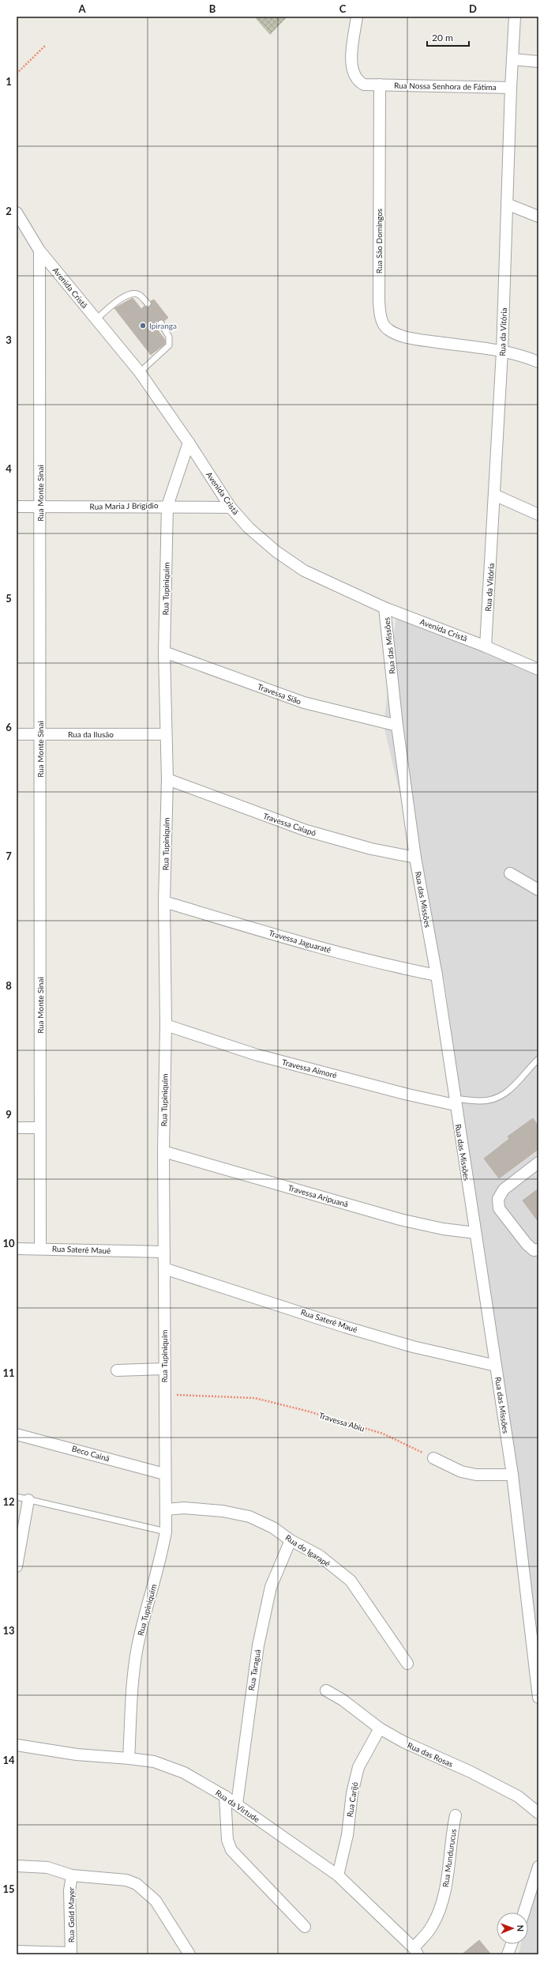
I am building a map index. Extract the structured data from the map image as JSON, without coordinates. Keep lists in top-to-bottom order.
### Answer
{
  "streets": {
    "street": [
      "Rua Nossa Senhora de Fátima",
      "Rua São Domingos",
      "Avenida Cristã",
      "Rua da Vitória",
      "Rua Monte Sinai",
      "Rua Maria J Brigídio",
      "Rua Tupiniquim",
      "Rua das Missões",
      "Travessa Sião",
      "Rua da Ilusão",
      "Travessa Caiapó",
      "Travessa Jaguaraté",
      "Travessa Aimoré",
      "Travessa Aripuanã",
      "Rua Saterê Maué",
      "Beco Cainã",
      "Rua do Igarapé",
      "Rua Taraguá",
      "Rua das Rosas",
      "Rua Carijó",
      "Rua da Virtude",
      "Rua Mundurucus",
      "Rua Gold Mayer"
    ],
    "path": ["Travessa Abiu"]
  },
  "crossings": [
    ["Rua Nossa Senhora de Fátima", "Rua São Domingos"],
    ["Rua Nossa Senhora de Fátima", "Rua da Vitória"],
    ["Rua São Domingos", "Rua da Vitória"],
    ["Avenida Cristã", "Rua da Vitória"],
    ["Avenida Cristã", "Rua Monte Sinai"],
    ["Avenida Cristã", "Rua Maria J Brigídio"],
    ["Avenida Cristã", "Rua Tupiniquim"],
    ["Avenida Cristã", "Rua das Missões"],
    ["Rua Monte Sinai", "Rua Maria J Brigídio"],
    ["Rua Monte Sinai", "Rua da Ilusão"],
    ["Rua Monte Sinai", "Rua Saterê Maué"],
    ["Rua Maria J Brigídio", "Rua Tupiniquim"],
    ["Rua Tupiniquim", "Travessa Sião"],
    ["Rua Tupiniquim", "Rua da Ilusão"],
    ["Rua Tupiniquim", "Travessa Caiapó"],
    ["Rua Tupiniquim", "Travessa Jaguaraté"],
    ["Rua Tupiniquim", "Travessa Aimoré"],
    ["Rua Tupiniquim", "Travessa Aripuanã"],
    ["Rua Tupiniquim", "Rua Saterê Maué"],
    ["Rua Tupiniquim", "Travessa Abiu"],
    ["Rua Tupiniquim", "Beco Cainã"],
    ["Rua Tupiniquim", "Rua do Igarapé"],
    ["Rua Tupiniquim", "Rua da Virtude"],
    ["Rua das Missões", "Travessa Sião"],
    ["Rua das Missões", "Travessa Caiapó"],
    ["Rua das Missões", "Travessa Jaguaraté"],
    ["Rua das Missões", "Travessa Aimoré"],
    ["Rua das Missões", "Travessa Aripuanã"],
    ["Rua das Missões", "Rua Saterê Maué"],
    ["Rua do Igarapé", "Rua Taraguá"],
    ["Rua Taraguá", "Rua da Virtude"],
    ["Rua das Rosas", "Rua Carijó"],
    ["Rua Carijó", "Rua da Virtude"],
    ["Rua da Virtude", "Rua Mundurucus"]
  ],
  "places": ["Ipiranga"],
  "scale_bar": "20 m",
  "north": "right",
  "grid": {
    "columns": [
      "A",
      "B",
      "C",
      "D"
    ],
    "rows": [
      "1",
      "2",
      "3",
      "4",
      "5",
      "6",
      "7",
      "8",
      "9",
      "10",
      "11",
      "12",
      "13",
      "14",
      "15"
    ]
  }
}
